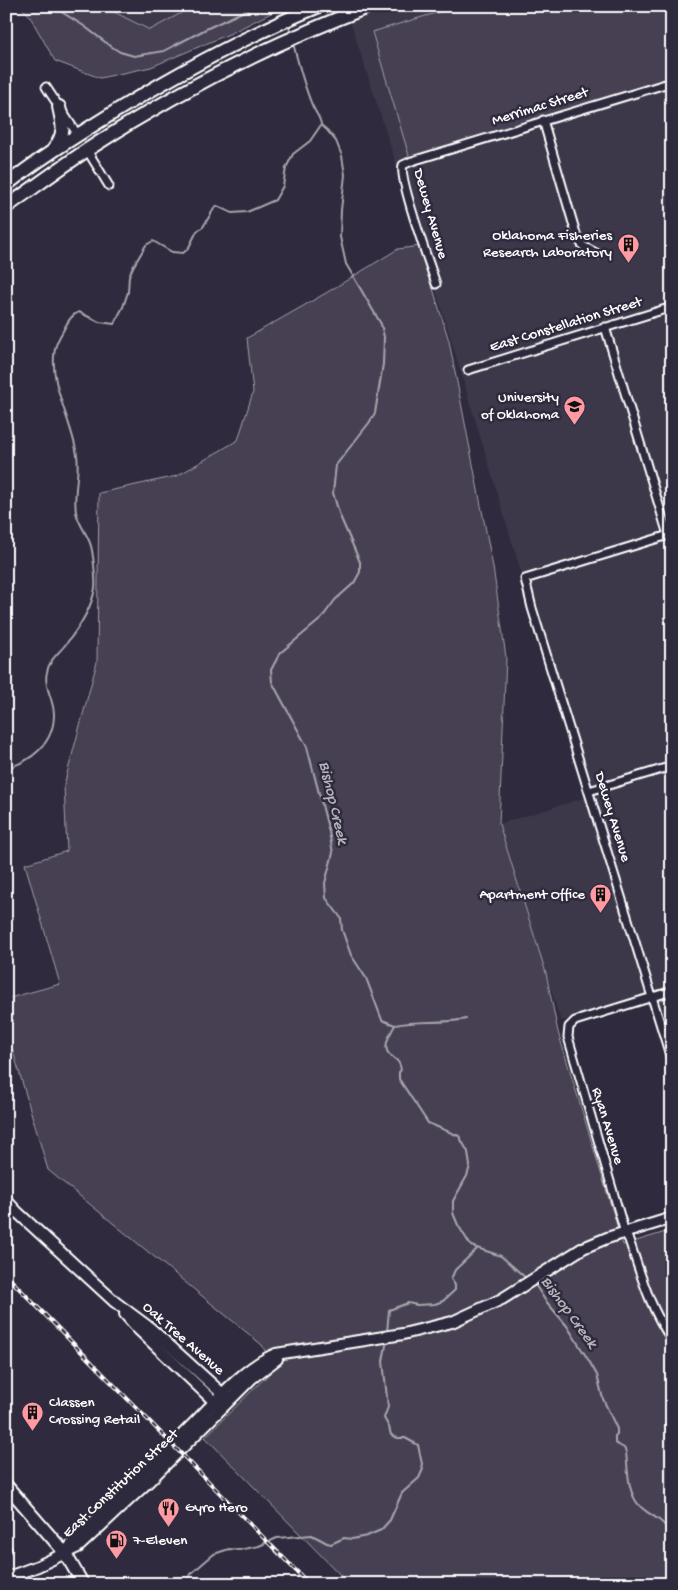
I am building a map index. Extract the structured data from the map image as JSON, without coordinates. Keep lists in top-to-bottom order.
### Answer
{
  "streets": {
    "main road": ["Oak Tree Avenue", "East Constitution Street"],
    "street": [
      "Merrimac Street",
      "Dewey Avenue",
      "East Constellation Street",
      "Ryan Avenue"
    ]
  },
  "crossings": [
    ["Merrimac Street", "Dewey Avenue"],
    ["Dewey Avenue", "Ryan Avenue"],
    ["Ryan Avenue", "East Constitution Street"],
    ["Oak Tree Avenue", "East Constitution Street"]
  ],
  "water": ["Bishop Creek"],
  "places": {
    "building": ["Oklahoma Fisheries Research Laboratory", "Apartment Office", "Classen Crossing Retail"],
    "school or university": ["University of Oklahoma"],
    "restaurant": ["Gyro Hero"],
    "fuel station": ["7-Eleven"]
  }
}
